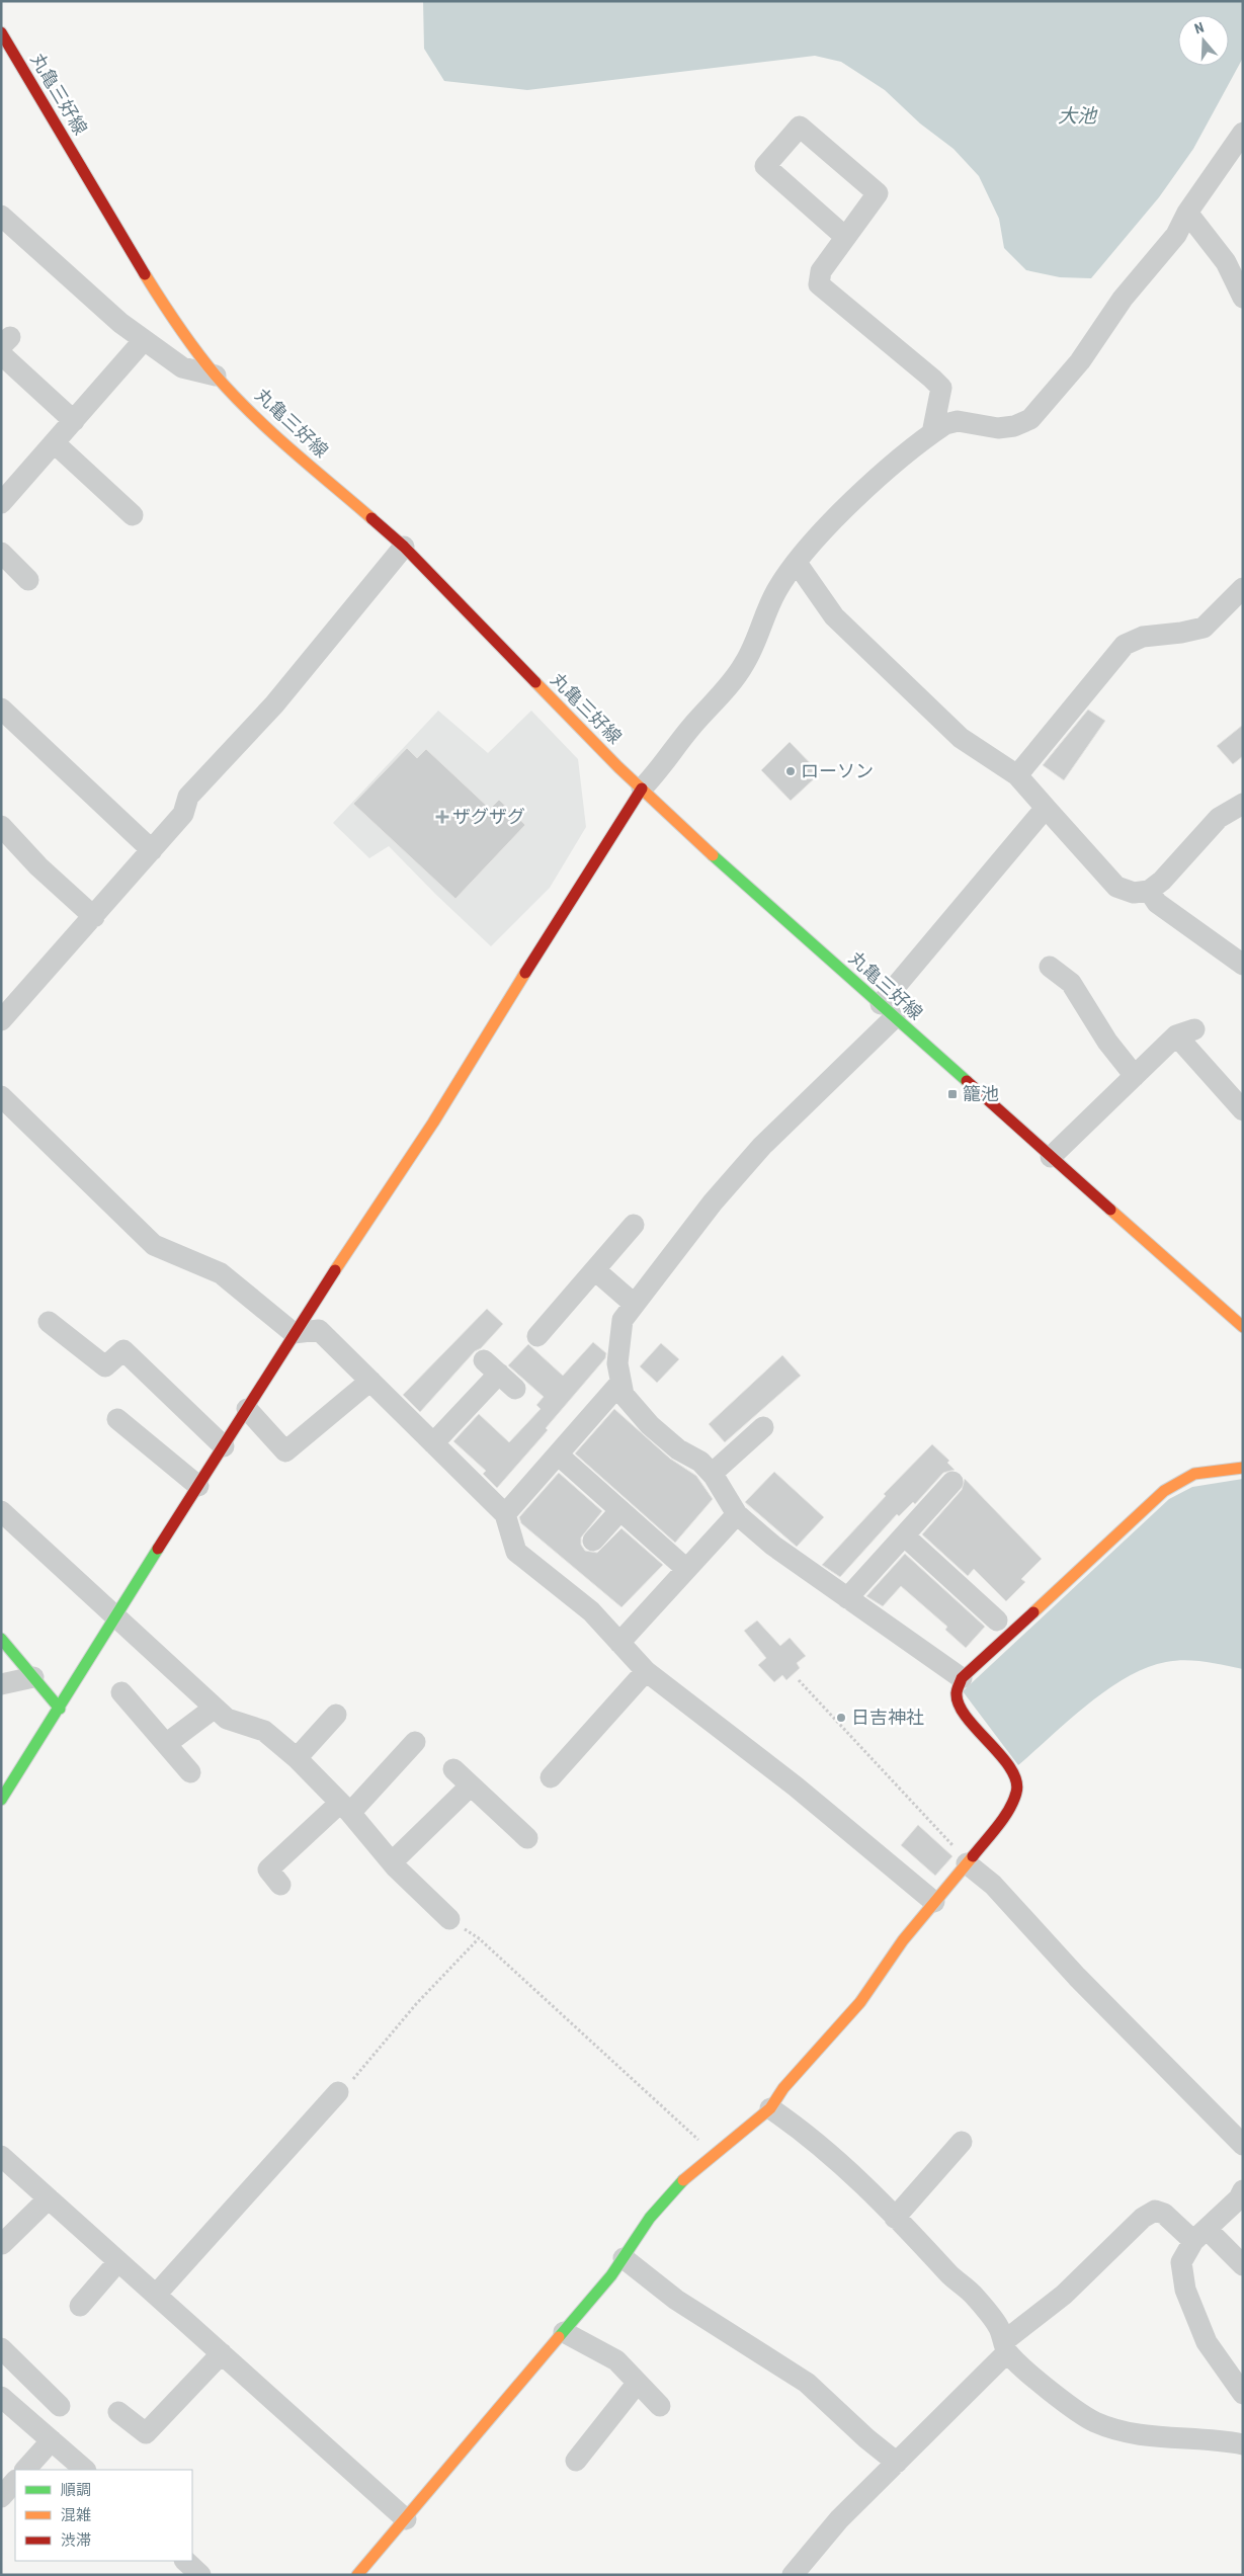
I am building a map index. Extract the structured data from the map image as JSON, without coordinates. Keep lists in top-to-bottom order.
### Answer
{
  "streets": {
    "street": ["丸亀三好線"]
  },
  "water": ["大池"],
  "places": {
    "other": ["ローソン", "日吉神社"],
    "health": ["ザグザグ"],
    "transit": ["籠池"]
  },
  "legend": ["順調", "混雑", "渋滞"],
  "north": "top"
}
